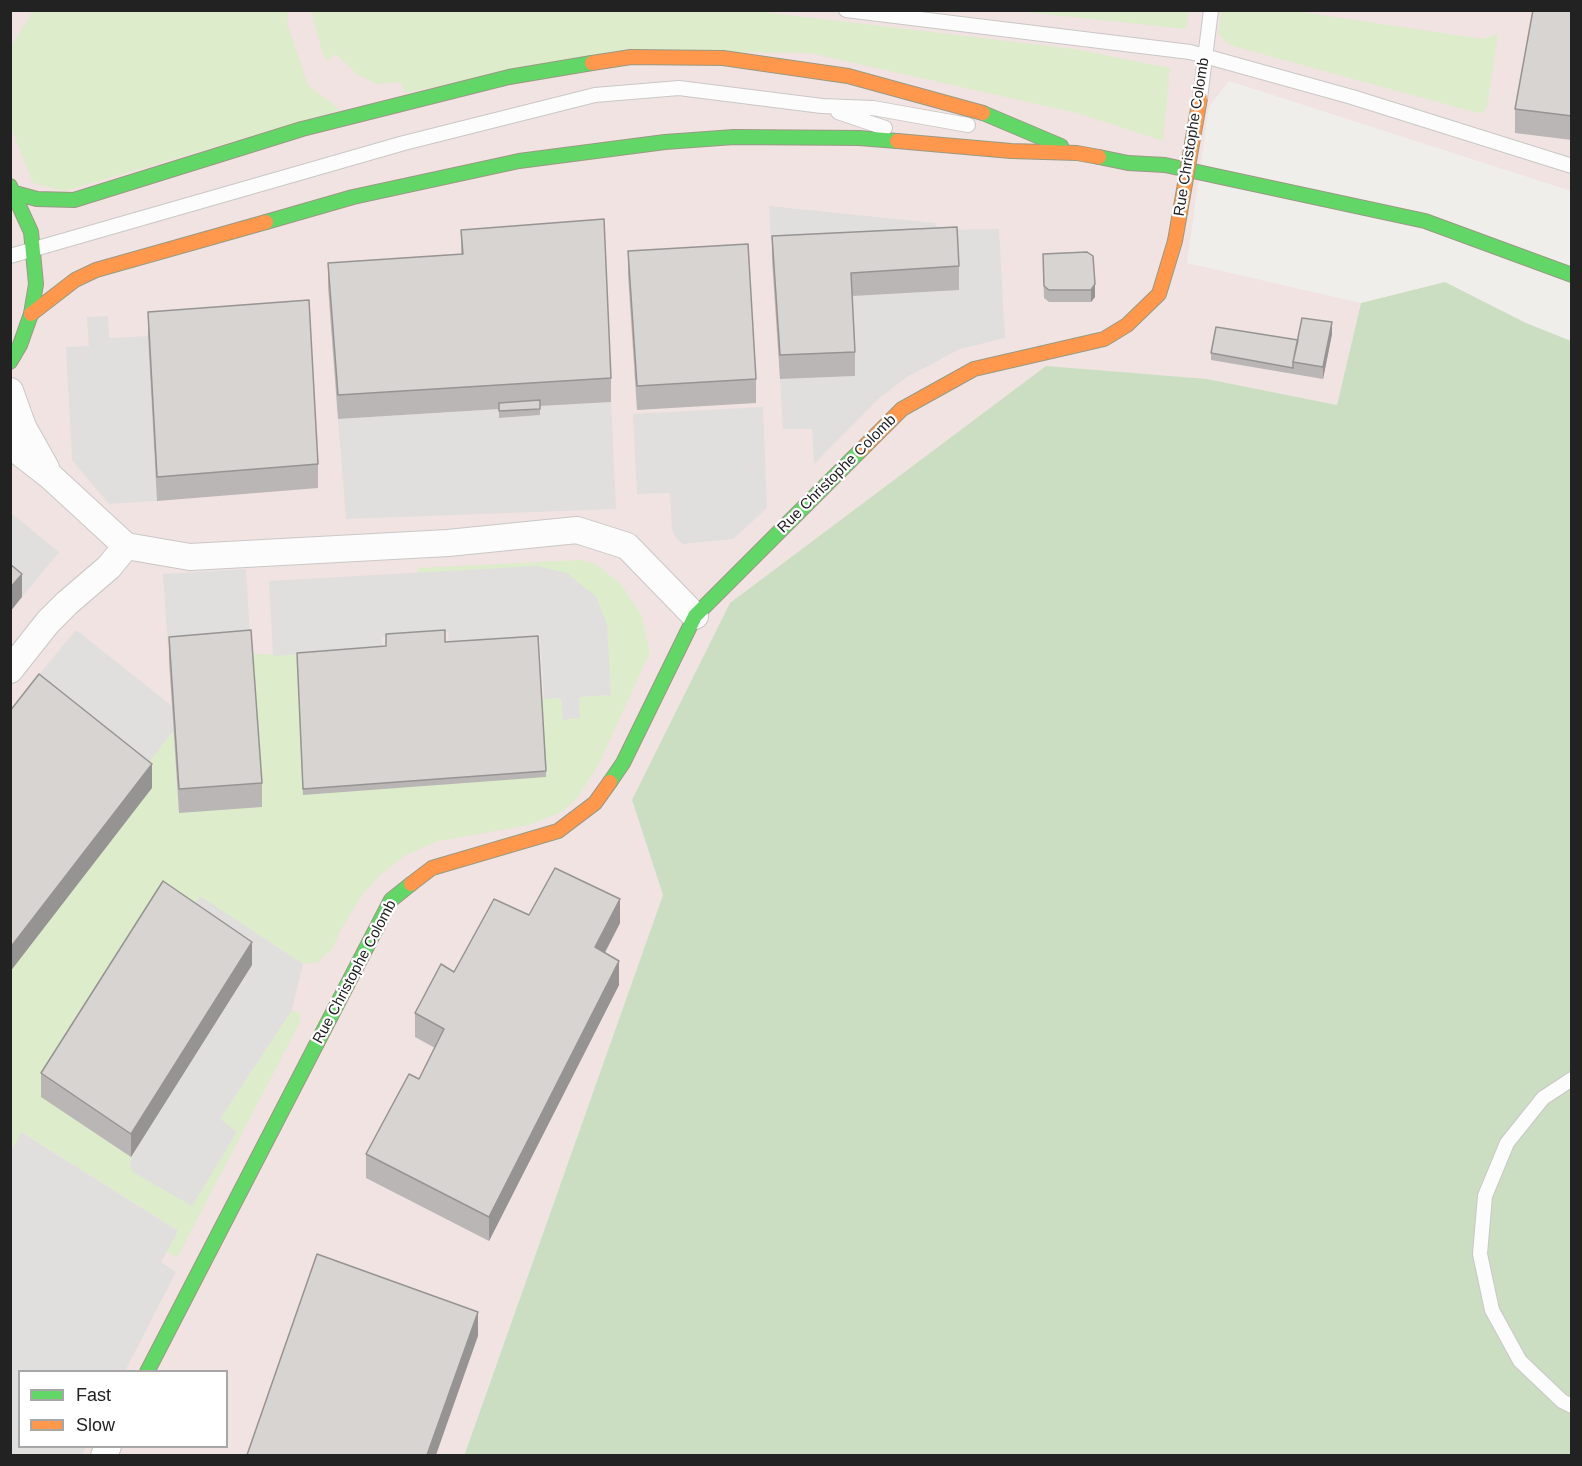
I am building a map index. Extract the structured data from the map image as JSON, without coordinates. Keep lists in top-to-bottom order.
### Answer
{
  "streets": {
    "main road": ["Rue Christophe Colomb"]
  },
  "legend": ["Fast", "Slow"]
}
